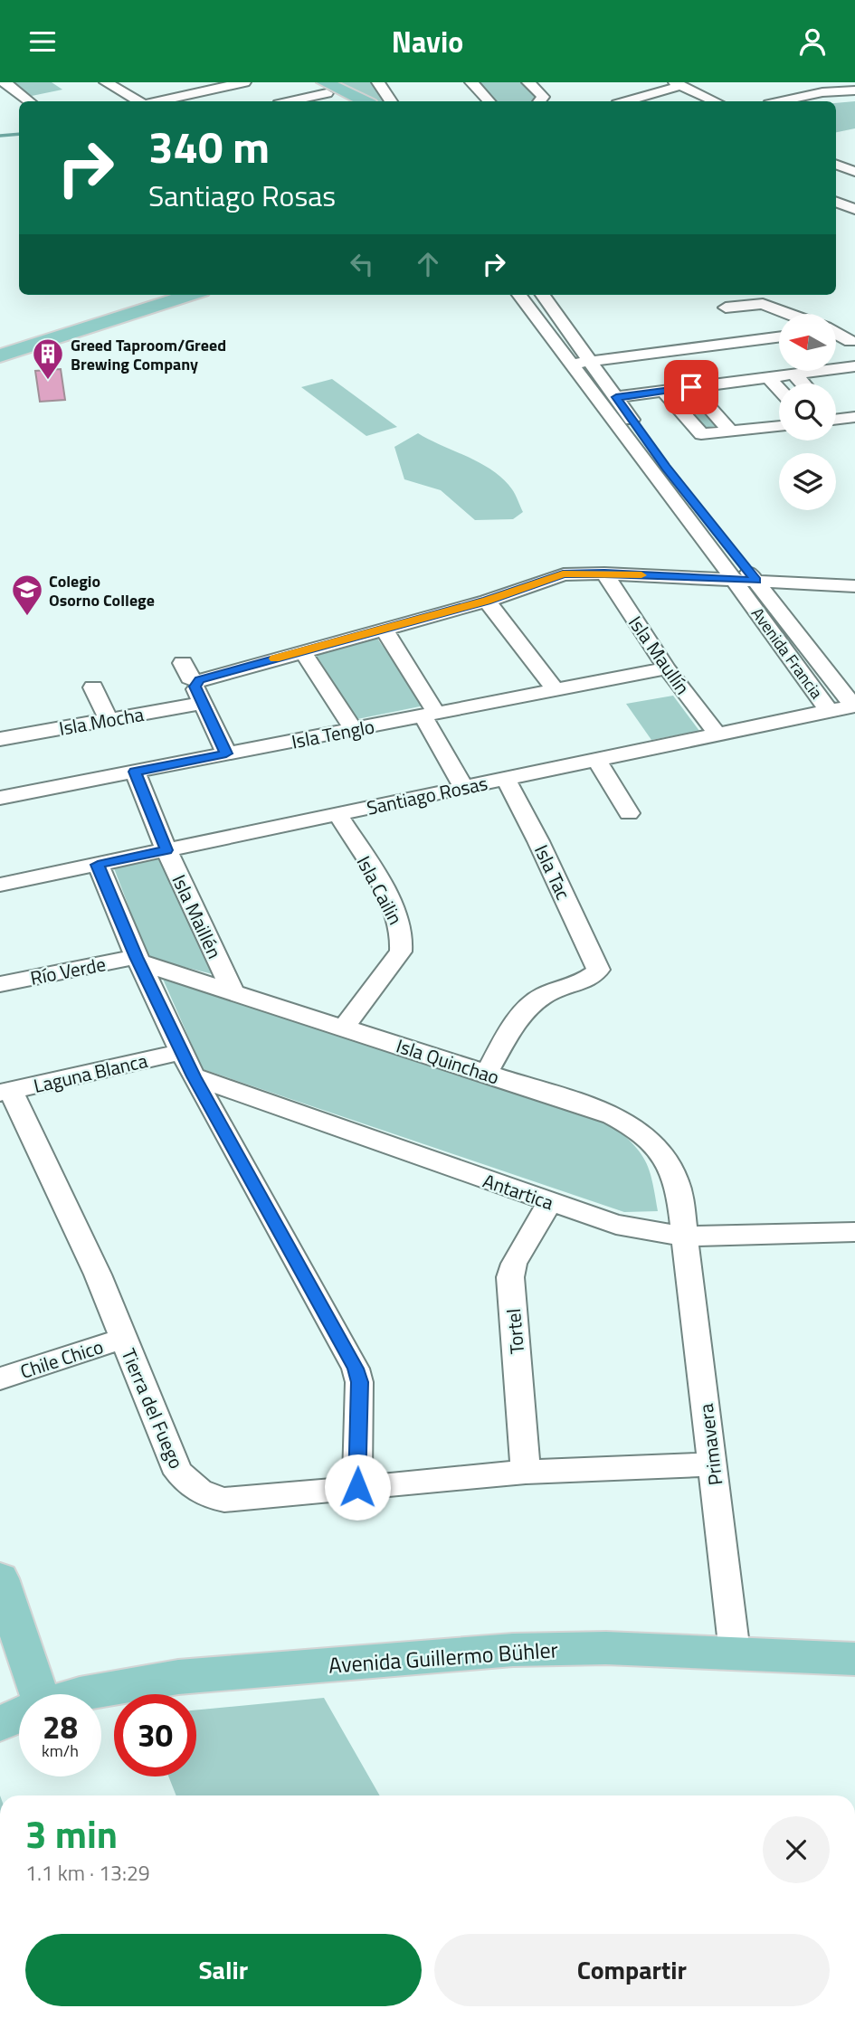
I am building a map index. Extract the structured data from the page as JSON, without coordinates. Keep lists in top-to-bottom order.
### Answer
{
  "streets": {
    "main road": ["Avenida Guillermo Bühler"],
    "street": [
      "Avenida Francia",
      "Isla Maullín",
      "Isla Mocha",
      "Isla Tenglo",
      "Santiago Rosas",
      "Isla Tac",
      "Isla Cailin",
      "Isla Maillén",
      "Río Verde",
      "Isla Quinchao",
      "Laguna Blanca",
      "Antartica",
      "Tortel",
      "Chile Chico",
      "Tierra del Fuego",
      "Primavera"
    ]
  },
  "crossings": [
    ["Avenida Francia", "Santiago Rosas"],
    ["Isla Maullín", "Isla Tenglo"],
    ["Isla Maullín", "Santiago Rosas"],
    ["Isla Tenglo", "Isla Maillén"],
    ["Santiago Rosas", "Isla Tac"],
    ["Santiago Rosas", "Isla Cailin"],
    ["Santiago Rosas", "Isla Maillén"],
    ["Isla Cailin", "Isla Quinchao"],
    ["Isla Maillén", "Isla Quinchao"],
    ["Río Verde", "Isla Quinchao"],
    ["Isla Quinchao", "Antartica"],
    ["Isla Quinchao", "Primavera"],
    ["Laguna Blanca", "Tierra del Fuego"],
    ["Antartica", "Tortel"],
    ["Antartica", "Primavera"],
    ["Tortel", "Tierra del Fuego"],
    ["Chile Chico", "Tierra del Fuego"],
    ["Tierra del Fuego", "Primavera"],
    ["Primavera", "Avenida Guillermo Bühler"]
  ],
  "places": {
    "building": ["Greed Taproom/Greed Brewing Company"],
    "school or university": ["Colegio Osorno College"]
  },
  "north": "left",
  "page": {
    "header": "Navio",
    "turn": ["340 m", "Santiago Rosas"],
    "speed": "28 km/h",
    "limit": "30",
    "heading": ["3 min", "1.1 km · 13:29"],
    "buttons": ["Salir", "Compartir"]
  }
}
